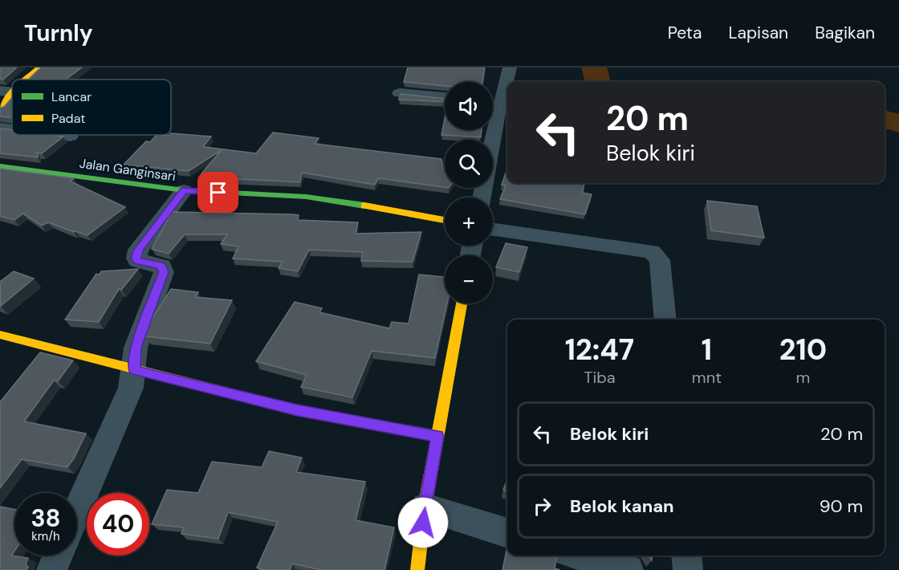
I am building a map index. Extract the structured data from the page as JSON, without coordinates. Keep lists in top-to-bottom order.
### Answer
{
  "streets": {
    "street": ["Jalan Ganginsari"]
  },
  "legend": ["Lancar", "Padat"],
  "page": {
    "header": "Turnly",
    "nav": ["Peta", "Lapisan", "Bagikan"],
    "map_buttons": ["+", "−"],
    "turn": ["20 m", "Belok kiri"],
    "eta": [
      "12:47",
      "Tiba",
      "1",
      "mnt",
      "210",
      "m"
    ],
    "list": [
      {
        "name": "Belok kiri",
        "value": "20 m"
      },
      {
        "name": "Belok kanan",
        "value": "90 m"
      }
    ],
    "speed": "38 km/h",
    "limit": "40"
  }
}
